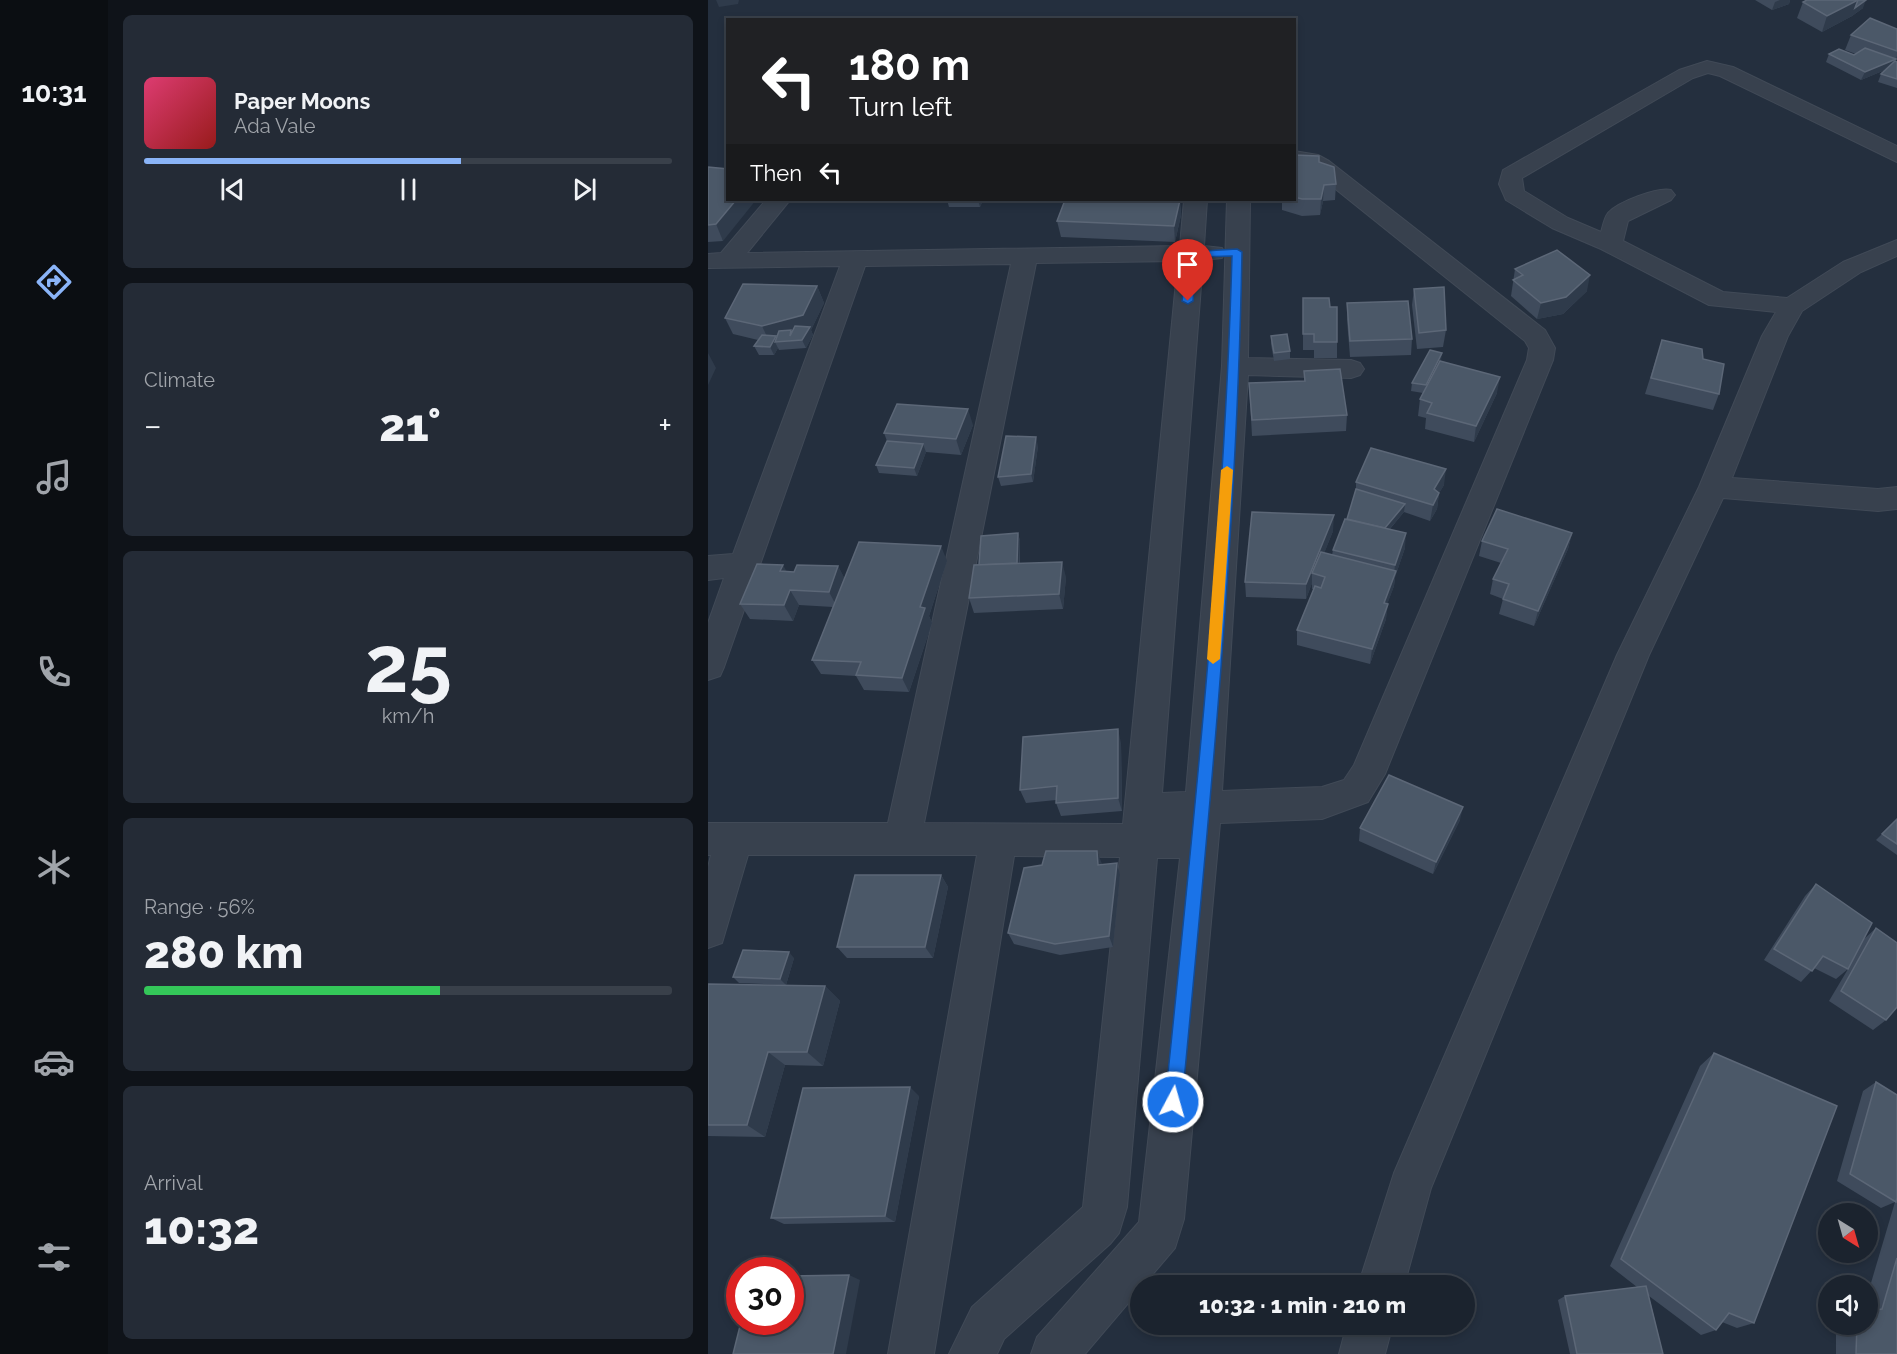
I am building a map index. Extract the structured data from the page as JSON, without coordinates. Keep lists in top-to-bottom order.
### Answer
{
  "north": "bottom right",
  "page": {
    "tabs": "10:31",
    "turn": ["180 m", "Turn left"],
    "song": ["Paper Moons", "Ada Vale"],
    "then": "Then",
    "tile": [
      "Climate",
      ["25", "km/h"],
      ["Range · 56%", "280 km"],
      ["Arrival", "10:32"]
    ],
    "heat": ["−", "21°", "+"],
    "limit": "30",
    "trip": "10:32 · 1 min · 210 m"
  }
}
